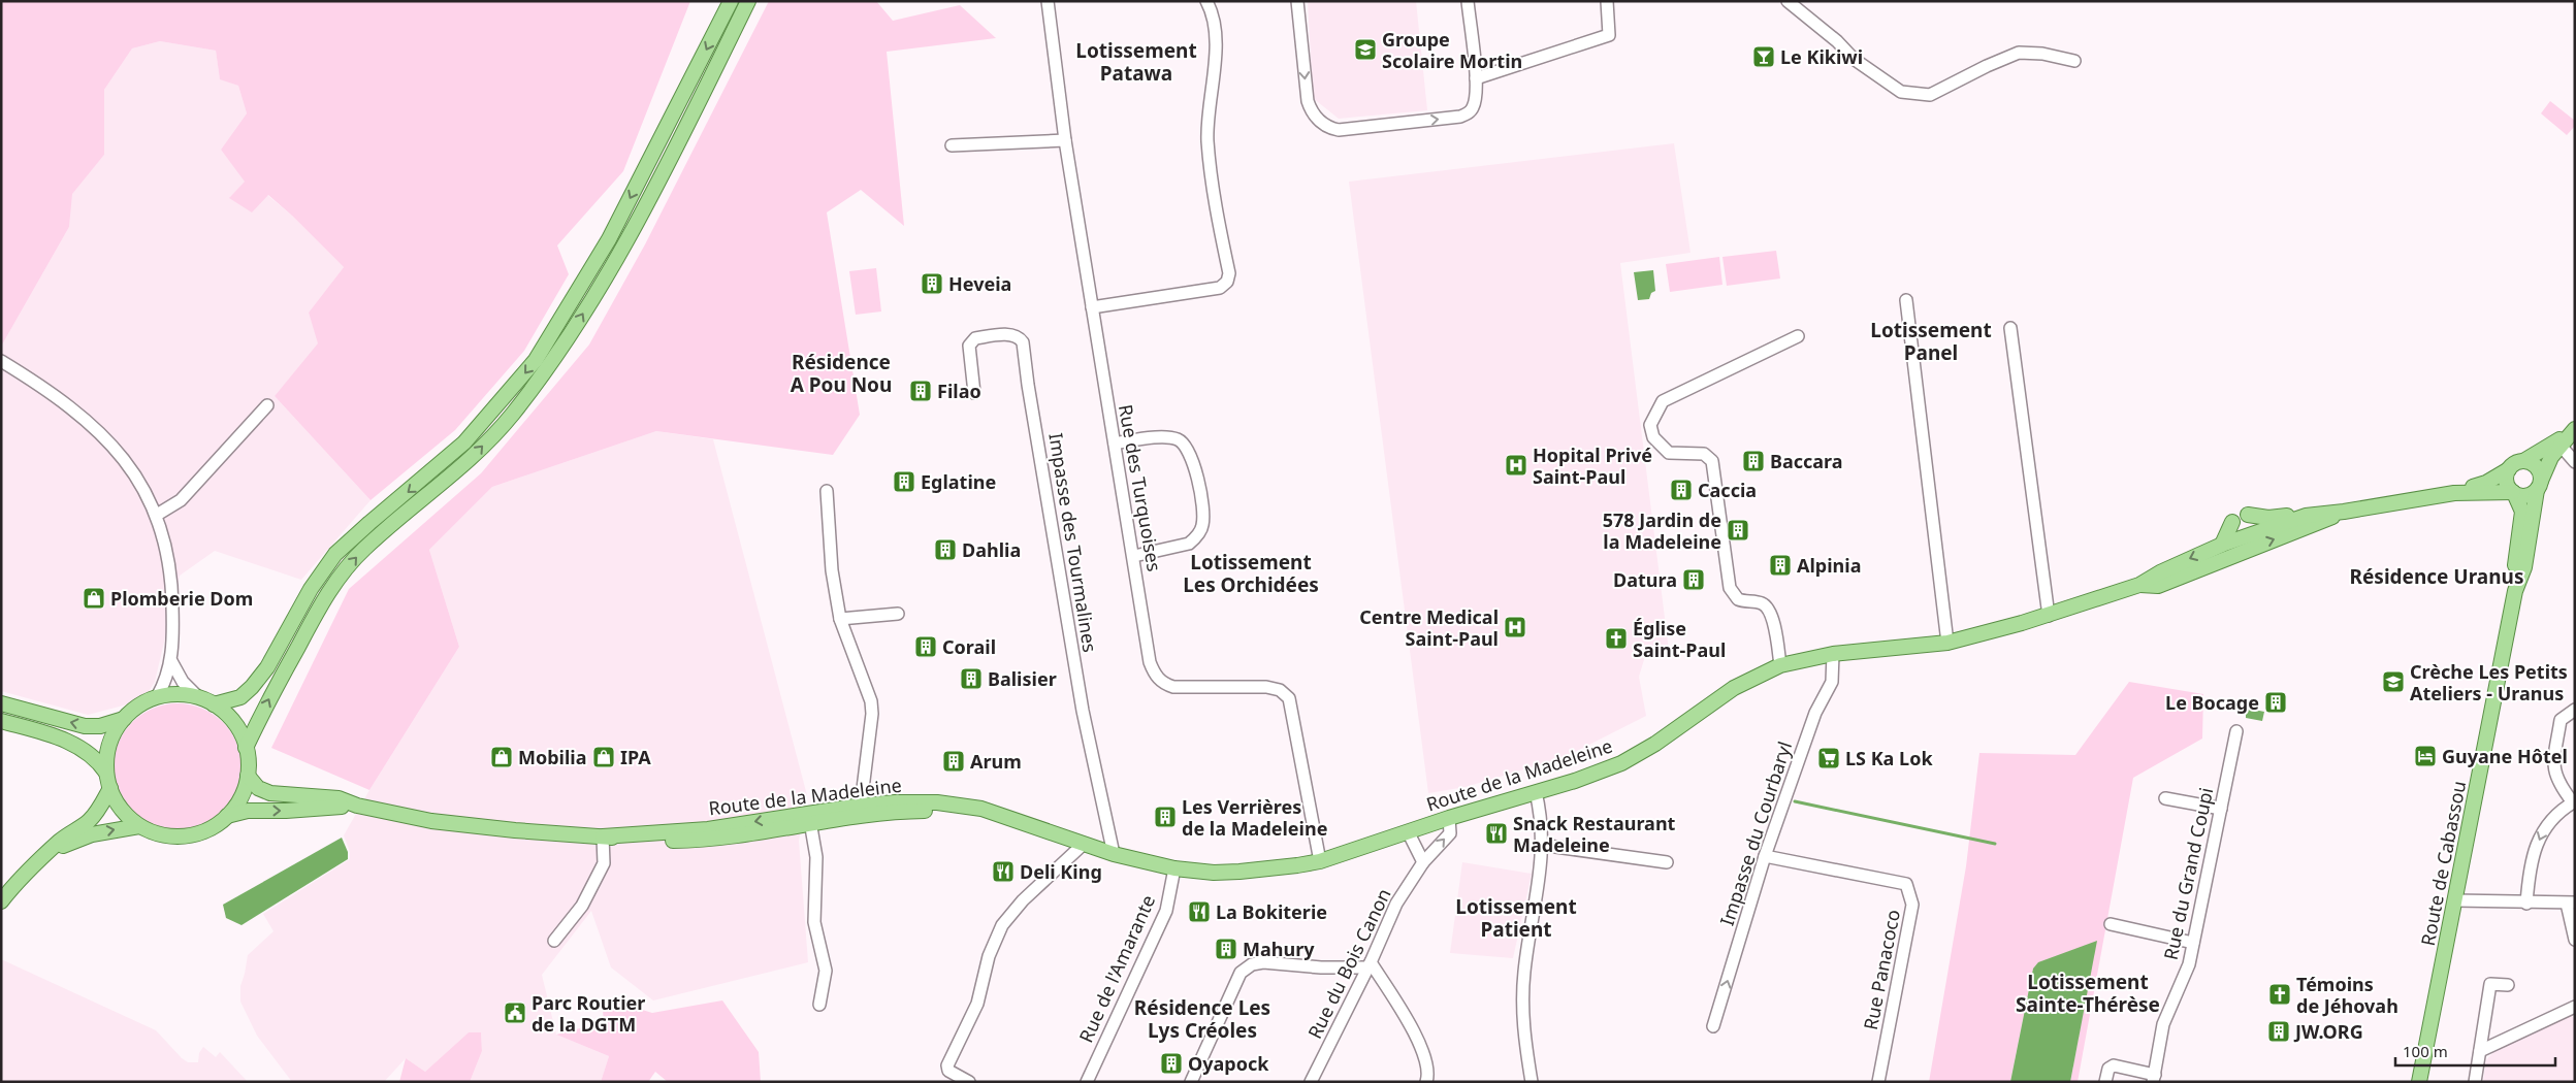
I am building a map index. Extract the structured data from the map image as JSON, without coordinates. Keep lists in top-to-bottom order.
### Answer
{
  "streets": {
    "main road": ["Route de la Madeleine", "Route de Cabassou"],
    "street": [
      "Rue des Turquoises",
      "Impasse des Tourmalines",
      "Impasse du Courbaryl",
      "Rue du Grand Coupi",
      "Rue du Bois Canon",
      "Rue de l'Amarante",
      "Rue Panacoco"
    ]
  },
  "crossings": [
    ["Rue des Turquoises", "Route de la Madeleine"],
    ["Impasse des Tourmalines", "Route de la Madeleine"],
    ["Route de la Madeleine", "Impasse du Courbaryl"],
    ["Route de la Madeleine", "Route de Cabassou"],
    ["Route de la Madeleine", "Rue du Bois Canon"],
    ["Route de la Madeleine", "Rue de l'Amarante"],
    ["Impasse du Courbaryl", "Rue Panacoco"]
  ],
  "one_way": ["Impasse du Courbaryl"],
  "districts": [
    "Lotissement Patawa",
    "Lotissement Panel",
    "Résidence A Pou Nou",
    "Lotissement Les Orchidées",
    "Résidence Uranus",
    "Lotissement Patient",
    "Lotissement Sainte-Thérèse",
    "Résidence Les Lys Créoles"
  ],
  "places": {
    "school or university": ["Groupe Scolaire Mortin", "Crèche Les Petits Ateliers - Uranus"],
    "bar": ["Le Kikiwi"],
    "building": [
      "Heveia",
      "Filao",
      "Baccara",
      "Eglatine",
      "Caccia",
      "578 Jardin de la Madeleine",
      "Dahlia",
      "Alpinia",
      "Datura",
      "Corail",
      "Balisier",
      "Le Bocage",
      "Arum",
      "Les Verrières de la Madeleine",
      "Mahury",
      "JW.ORG",
      "Oyapock"
    ],
    "hospital": ["Hopital Privé Saint-Paul", "Centre Medical Saint-Paul"],
    "shop": ["Plomberie Dom", "Mobilia", "IPA"],
    "church": ["Église Saint-Paul", "Témoins de Jéhovah"],
    "hotel": ["Guyane Hôtel"],
    "supermarket": ["LS Ka Lok"],
    "restaurant": ["Snack Restaurant Madeleine", "Deli King", "La Bokiterie"],
    "public building": ["Parc Routier de la DGTM"]
  },
  "scale_bar": "100 m"
}
